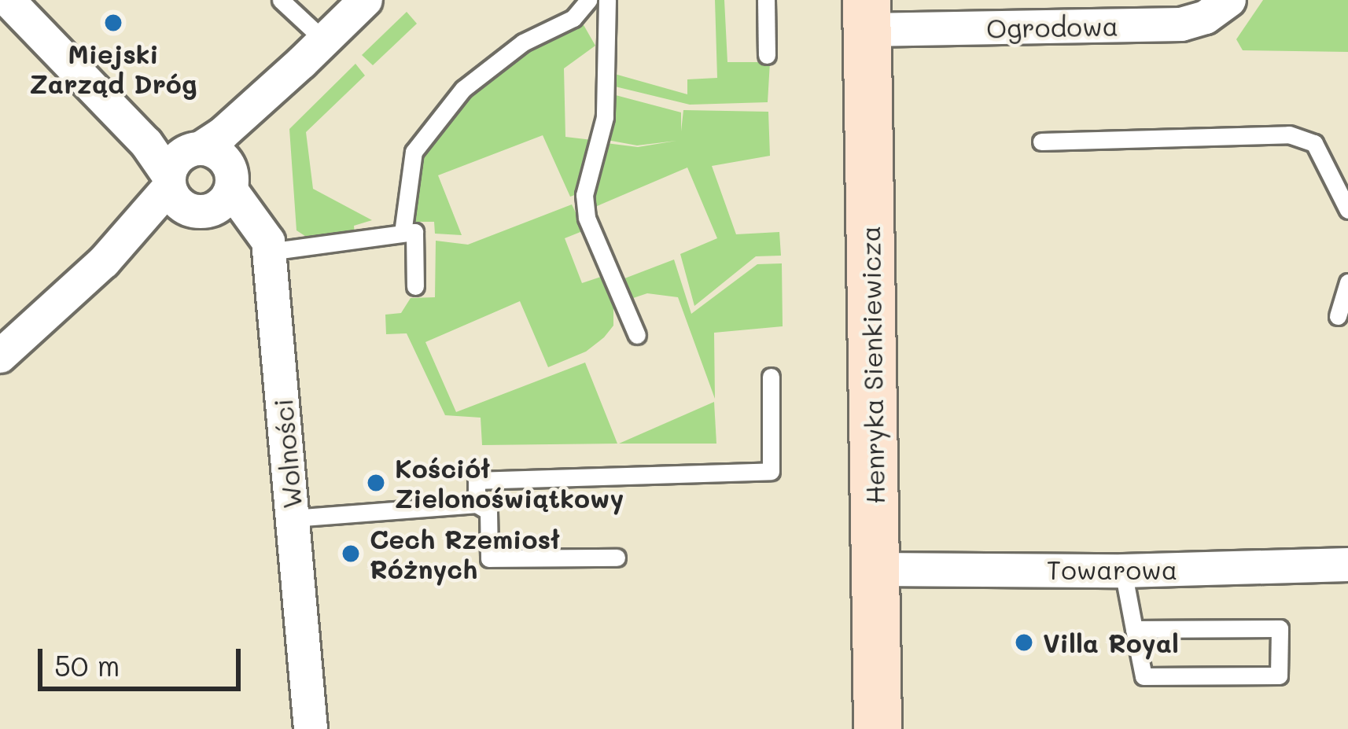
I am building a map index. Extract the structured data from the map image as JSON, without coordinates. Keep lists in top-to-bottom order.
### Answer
{
  "streets": {
    "main road": ["Henryka Sienkiewicza"],
    "street": ["Ogrodowa", "Wolności", "Towarowa"]
  },
  "crossings": [
    ["Ogrodowa", "Henryka Sienkiewicza"],
    ["Henryka Sienkiewicza", "Towarowa"]
  ],
  "places": [
    "Miejski Zarząd Dróg",
    "Kościół Zielonoświątkowy",
    "Cech Rzemiosł Różnych",
    "Villa Royal"
  ],
  "scale_bar": "50 m"
}
